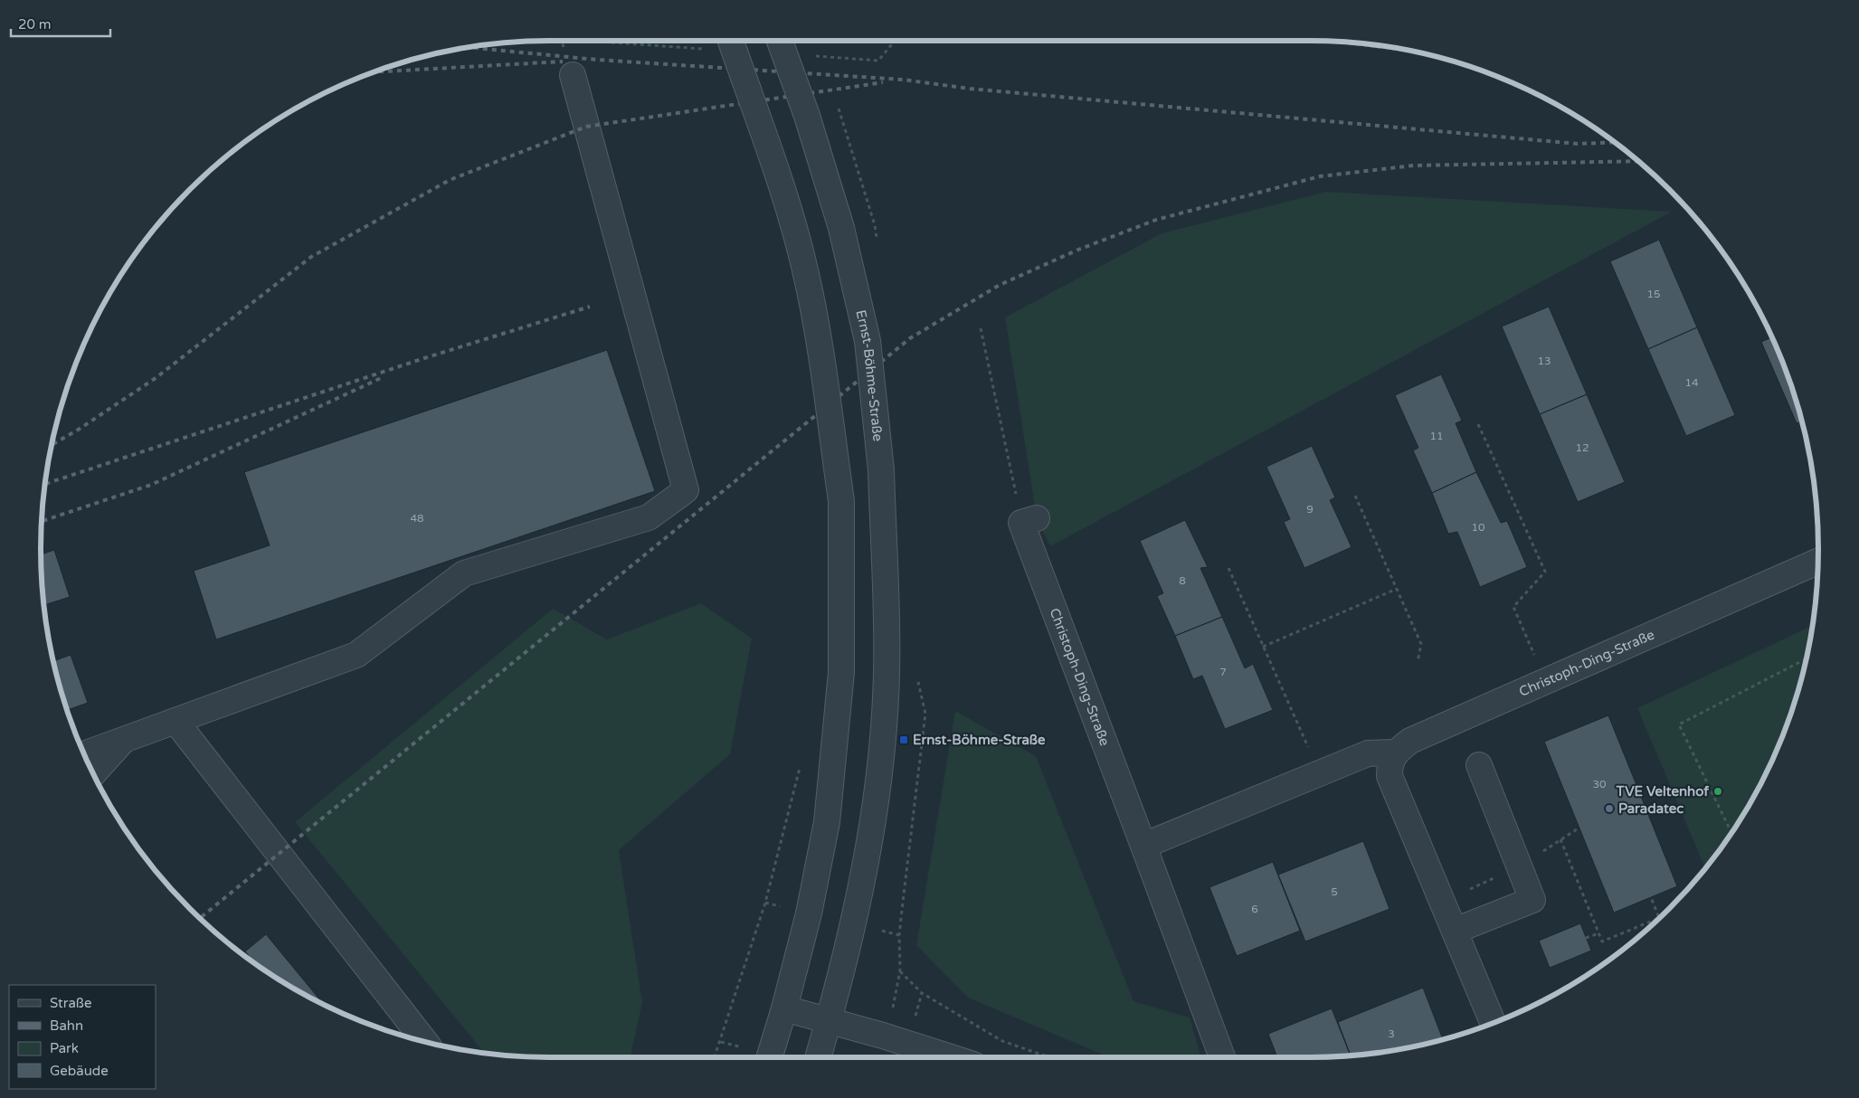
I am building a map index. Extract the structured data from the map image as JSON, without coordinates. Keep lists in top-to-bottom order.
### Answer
{
  "streets": {
    "street": ["Ernst-Böhme-Straße", "Christoph-Ding-Straße"]
  },
  "places": {
    "transit": ["Ernst-Böhme-Straße"],
    "other": ["TVE Veltenhof", "Paradatec"]
  },
  "house_numbers": [
    "15",
    "13",
    "14",
    "11",
    "12",
    "9",
    "48",
    "10",
    "8",
    "7",
    "30",
    "5",
    "6",
    "3"
  ],
  "legend": [
    "Straße",
    "Bahn",
    "Park",
    "Gebäude"
  ],
  "scale_bar": "20 m"
}
